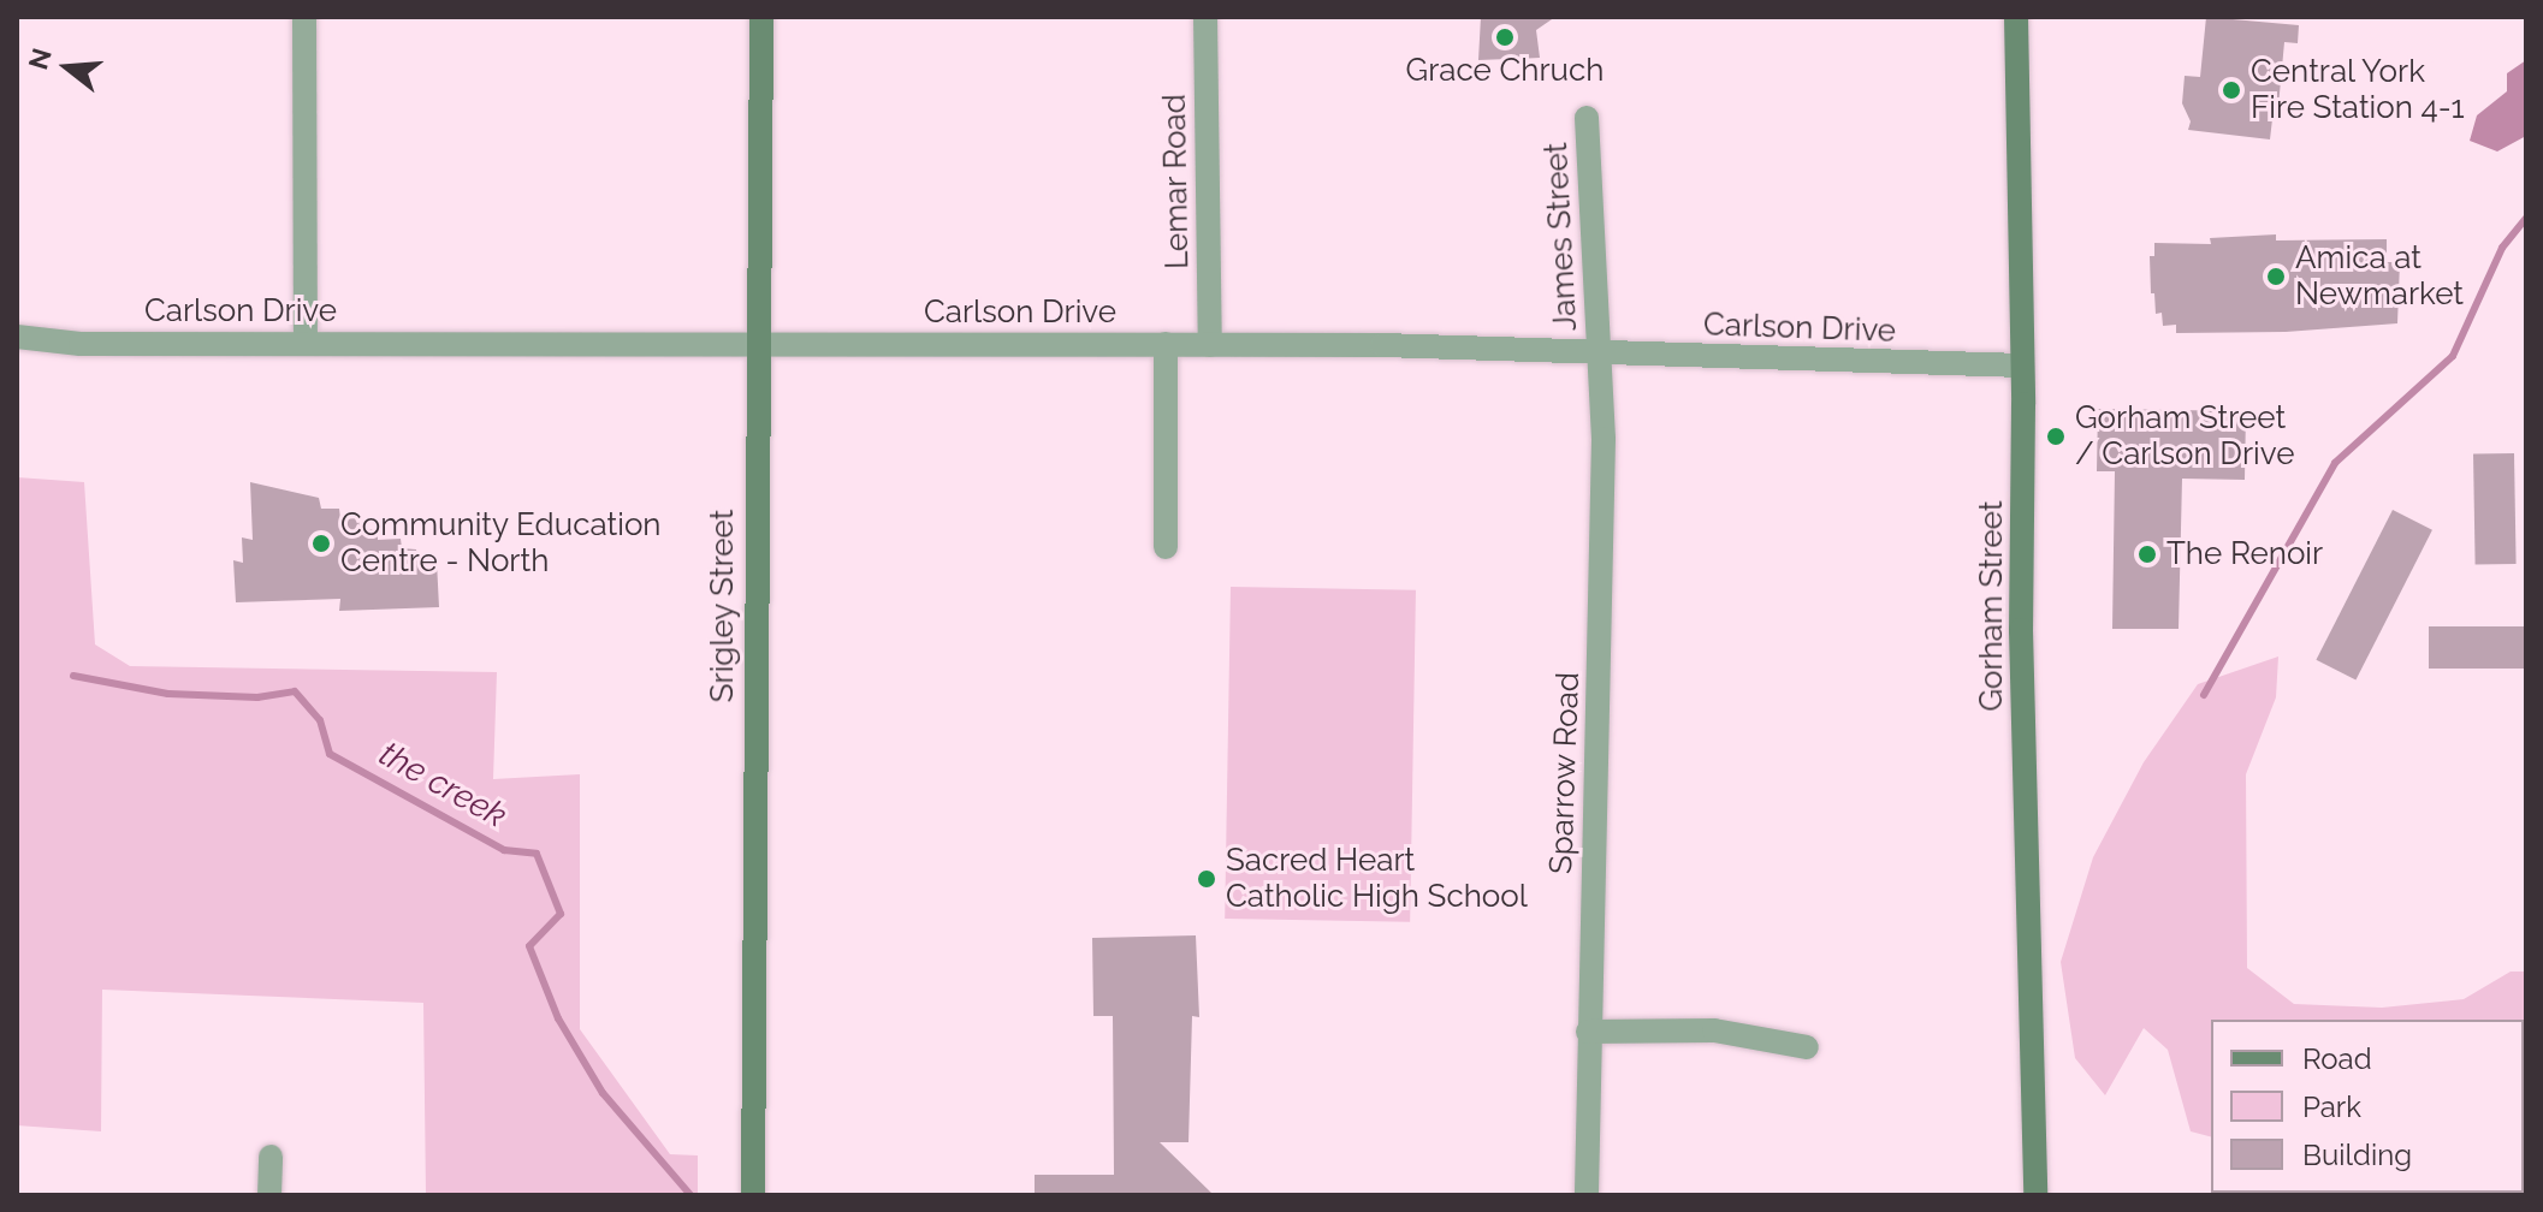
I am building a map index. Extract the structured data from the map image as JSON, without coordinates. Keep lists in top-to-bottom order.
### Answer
{
  "streets": {
    "main road": ["Srigley Street", "Gorham Street"],
    "street": [
      "Lemar Road",
      "James Street",
      "Carlson Drive",
      "Sparrow Road"
    ]
  },
  "crossings": [
    ["Lemar Road", "Carlson Drive"],
    ["James Street", "Carlson Drive"],
    ["James Street", "Sparrow Road"],
    ["Carlson Drive", "Srigley Street"],
    ["Carlson Drive", "Gorham Street"],
    ["Carlson Drive", "Sparrow Road"]
  ],
  "water": ["the creek"],
  "places": [
    "Grace Chruch",
    "Central York Fire Station 4-1",
    "Amica at Newmarket",
    "Gorham Street / Carlson Drive",
    "Community Education Centre - North",
    "The Renoir",
    "Sacred Heart Catholic High School"
  ],
  "legend": ["Road", "Park", "Building"],
  "north": "left"
}
